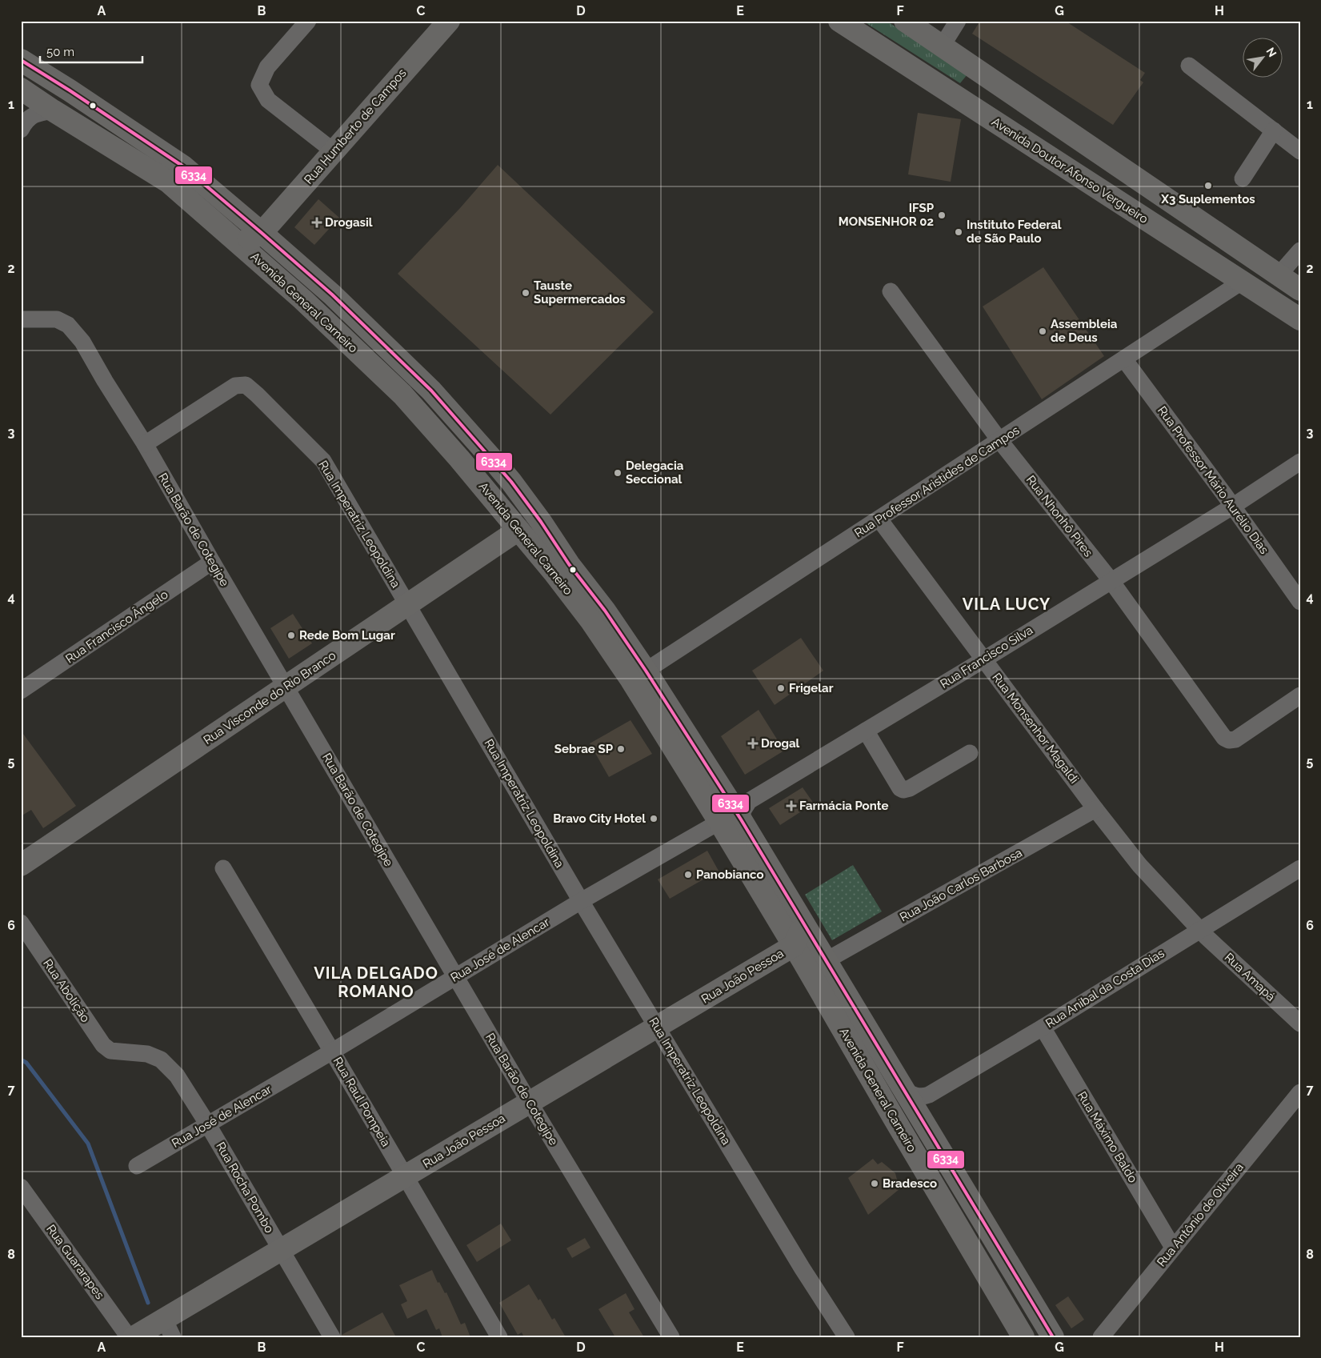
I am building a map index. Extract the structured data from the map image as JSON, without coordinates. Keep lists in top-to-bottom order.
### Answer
{
  "streets": {
    "main road": [
      "Rua Humberto de Campos",
      "Avenida Doutor Afonso Vergueiro",
      "Avenida General Carneiro",
      "Rua Visconde do Rio Branco",
      "Rua João Pessoa"
    ],
    "street": [
      "Rua Professor Mário Aurélio Dias",
      "Rua Professor Aristides de Campos",
      "Rua Nhonhô Pires",
      "Rua Imperatriz Leopoldina",
      "Rua Barão de Cotegipe",
      "Rua Francisco Ângelo",
      "Rua Francisco Silva",
      "Rua Monsenhor Magaldi",
      "Rua João Carlos Barbosa",
      "Rua José de Alencar",
      "Rua Amapá",
      "Rua Anibal da Costa Dias",
      "Rua Abolição",
      "Rua Raul Pompeia",
      "Rua Máximo Baldo",
      "Rua Rocha Pombo",
      "Rua Antônio de Oliveira",
      "Rua Guararapes"
    ]
  },
  "crossings": [
    ["Rua Humberto de Campos", "Avenida General Carneiro"],
    ["Avenida Doutor Afonso Vergueiro", "Rua Professor Aristides de Campos"],
    ["Avenida General Carneiro", "Rua Professor Aristides de Campos"],
    ["Avenida General Carneiro", "Rua Francisco Silva"],
    ["Avenida General Carneiro", "Rua Visconde do Rio Branco"],
    ["Avenida General Carneiro", "Rua João Carlos Barbosa"],
    ["Avenida General Carneiro", "Rua José de Alencar"],
    ["Avenida General Carneiro", "Rua João Pessoa"],
    ["Avenida General Carneiro", "Rua Anibal da Costa Dias"],
    ["Rua Professor Mário Aurélio Dias", "Rua Professor Aristides de Campos"],
    ["Rua Professor Mário Aurélio Dias", "Rua Francisco Silva"],
    ["Rua Professor Aristides de Campos", "Rua Nhonhô Pires"],
    ["Rua Professor Aristides de Campos", "Rua Monsenhor Magaldi"],
    ["Rua Nhonhô Pires", "Rua Francisco Silva"],
    ["Rua Imperatriz Leopoldina", "Rua Barão de Cotegipe"],
    ["Rua Imperatriz Leopoldina", "Rua Visconde do Rio Branco"],
    ["Rua Imperatriz Leopoldina", "Rua José de Alencar"],
    ["Rua Imperatriz Leopoldina", "Rua João Pessoa"],
    ["Rua Barão de Cotegipe", "Rua Francisco Ângelo"],
    ["Rua Barão de Cotegipe", "Rua Visconde do Rio Branco"],
    ["Rua Barão de Cotegipe", "Rua José de Alencar"],
    ["Rua Barão de Cotegipe", "Rua João Pessoa"],
    ["Rua Francisco Silva", "Rua Monsenhor Magaldi"],
    ["Rua Monsenhor Magaldi", "Rua João Carlos Barbosa"],
    ["Rua Monsenhor Magaldi", "Rua Amapá"],
    ["Rua Monsenhor Magaldi", "Rua Anibal da Costa Dias"],
    ["Rua José de Alencar", "Rua Raul Pompeia"],
    ["Rua José de Alencar", "Rua Rocha Pombo"],
    ["Rua João Pessoa", "Rua Raul Pompeia"],
    ["Rua João Pessoa", "Rua Rocha Pombo"],
    ["Rua Amapá", "Rua Anibal da Costa Dias"],
    ["Rua Anibal da Costa Dias", "Rua Máximo Baldo"],
    ["Rua Abolição", "Rua Rocha Pombo"],
    ["Rua Máximo Baldo", "Rua Antônio de Oliveira"]
  ],
  "districts": ["VILA LUCY", "VILA DELGADO ROMANO"],
  "places": {
    "other": [
      "X3 Suplementos",
      "IFSP MONSENHOR 02",
      "Instituto Federal de São Paulo",
      "Tauste Supermercados",
      "Assembleia de Deus",
      "Delegacia Seccional",
      "Rede Bom Lugar",
      "Frigelar",
      "Sebrae SP",
      "Bravo City Hotel",
      "Panobianco",
      "Bradesco"
    ],
    "health": ["Drogasil", "Drogal", "Farmácia Ponte"]
  },
  "lines": ["transit line 6334"],
  "scale_bar": "50 m",
  "north": "top right",
  "grid": {
    "columns": [
      "A",
      "B",
      "C",
      "D",
      "E",
      "F",
      "G",
      "H"
    ],
    "rows": [
      "1",
      "2",
      "3",
      "4",
      "5",
      "6",
      "7",
      "8"
    ]
  }
}
